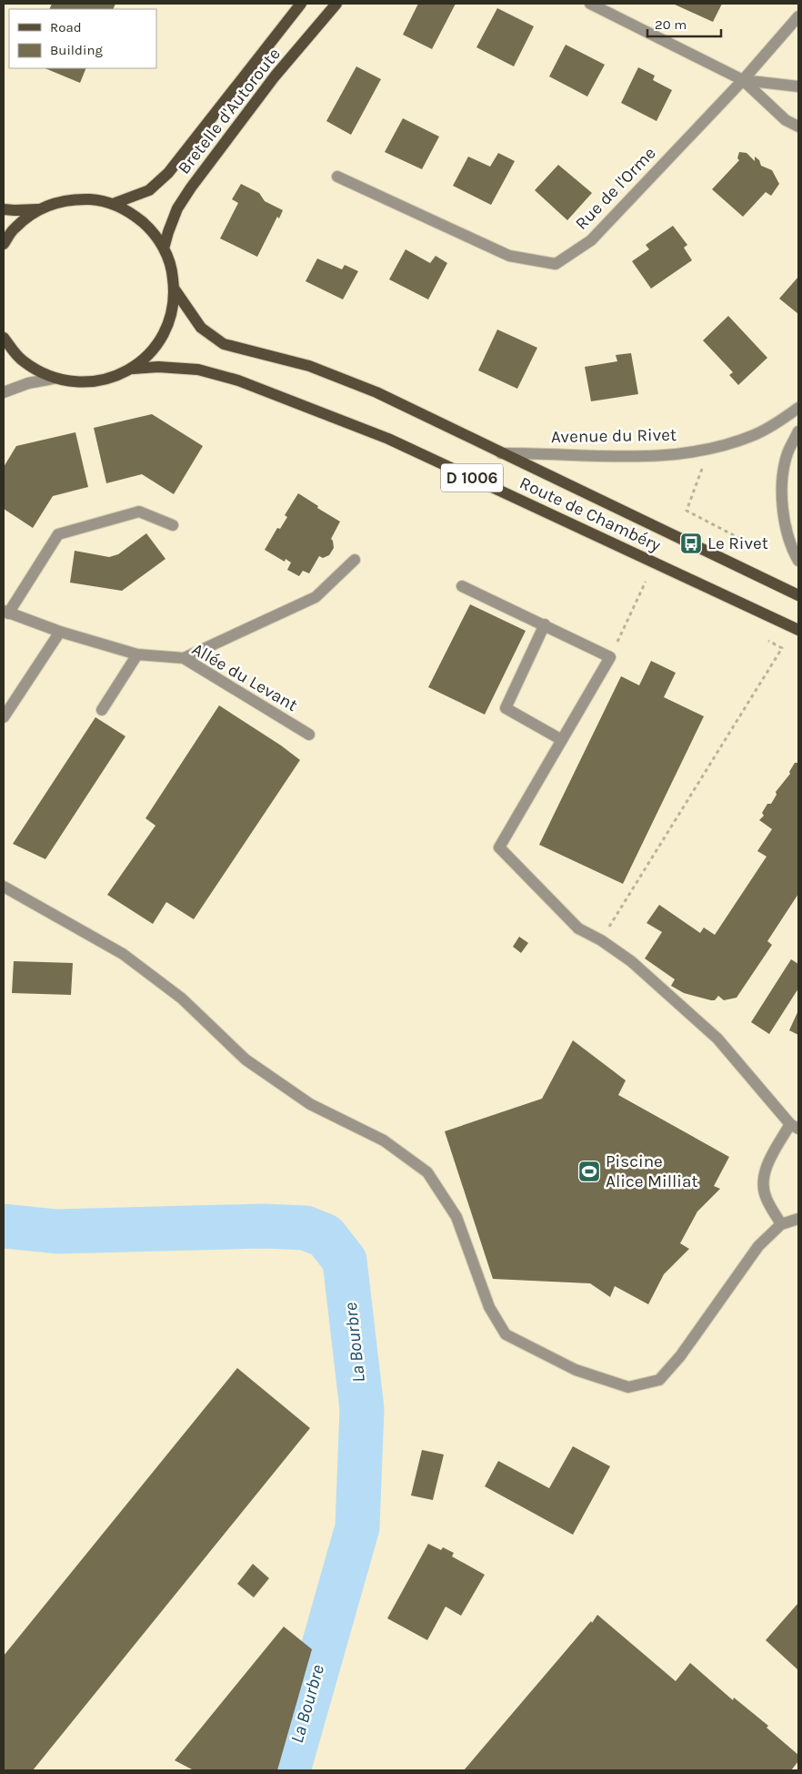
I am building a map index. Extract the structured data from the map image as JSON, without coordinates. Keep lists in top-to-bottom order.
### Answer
{
  "streets": {
    "main road": ["Bretelle d'Autoroute", "D 1006", "Route de Chambéry"],
    "street": ["Rue de l'Orme", "Avenue du Rivet", "Allée du Levant"]
  },
  "crossings": [
    ["Avenue du Rivet", "Route de Chambéry"]
  ],
  "water": ["La Bourbre"],
  "places": {
    "bus stop": ["Le Rivet"],
    "sports": ["Piscine Alice Milliat"]
  },
  "legend": ["Road", "Building"],
  "scale_bar": "20 m"
}
